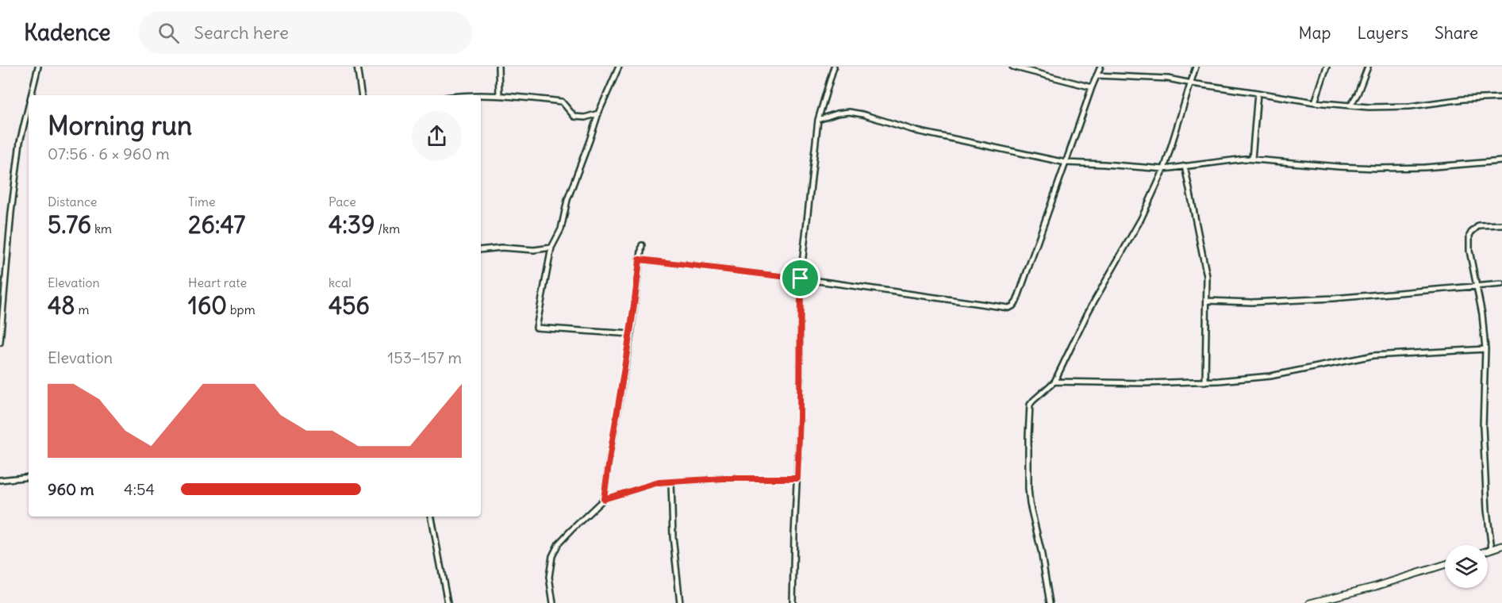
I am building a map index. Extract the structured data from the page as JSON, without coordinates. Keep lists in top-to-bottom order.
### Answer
{
  "page": {
    "header": "Kadence",
    "search": "Search here",
    "nav": ["Map", "Layers", "Share"],
    "heading": ["Morning run", "07:56 · 6 × 960 m"],
    "stats": [
      ["Distance", "5.76 km"],
      ["Time", "26:47"],
      ["Pace", "4:39 /km"],
      ["Elevation", "48 m"],
      ["Heart rate", "160 bpm"],
      ["kcal", "456"]
    ],
    "chart": ["Elevation", "153–157 m"],
    "list": [
      {
        "name": "960 m",
        "note": "4:54"
      }
    ]
  }
}
